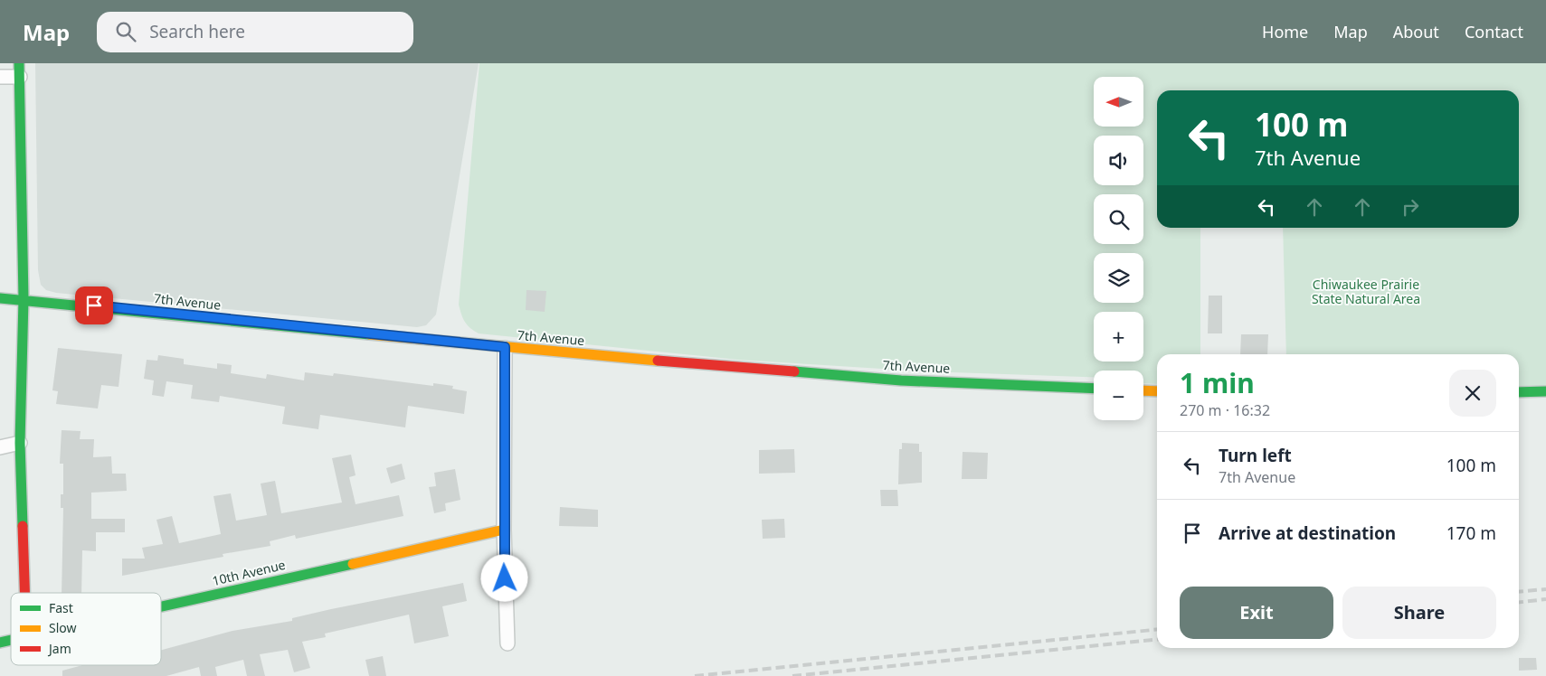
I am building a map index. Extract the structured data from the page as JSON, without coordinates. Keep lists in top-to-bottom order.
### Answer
{
  "streets": {
    "street": ["7th Avenue", "10th Avenue"]
  },
  "parks": ["Chiwaukee Prairie State Natural Area"],
  "legend": ["Fast", "Slow", "Jam"],
  "north": "left",
  "page": {
    "header": "Map",
    "search": "Search here",
    "nav": [
      "Home",
      "Map",
      "About",
      "Contact"
    ],
    "map_buttons": ["+", "−"],
    "turn": ["100 m", "7th Avenue"],
    "heading": ["1 min", "270 m · 16:32"],
    "list": [
      {
        "name": "Turn left",
        "note": "7th Avenue",
        "value": "100 m"
      },
      {
        "name": "Arrive at destination",
        "value": "170 m"
      }
    ],
    "buttons": ["Exit", "Share"]
  }
}
